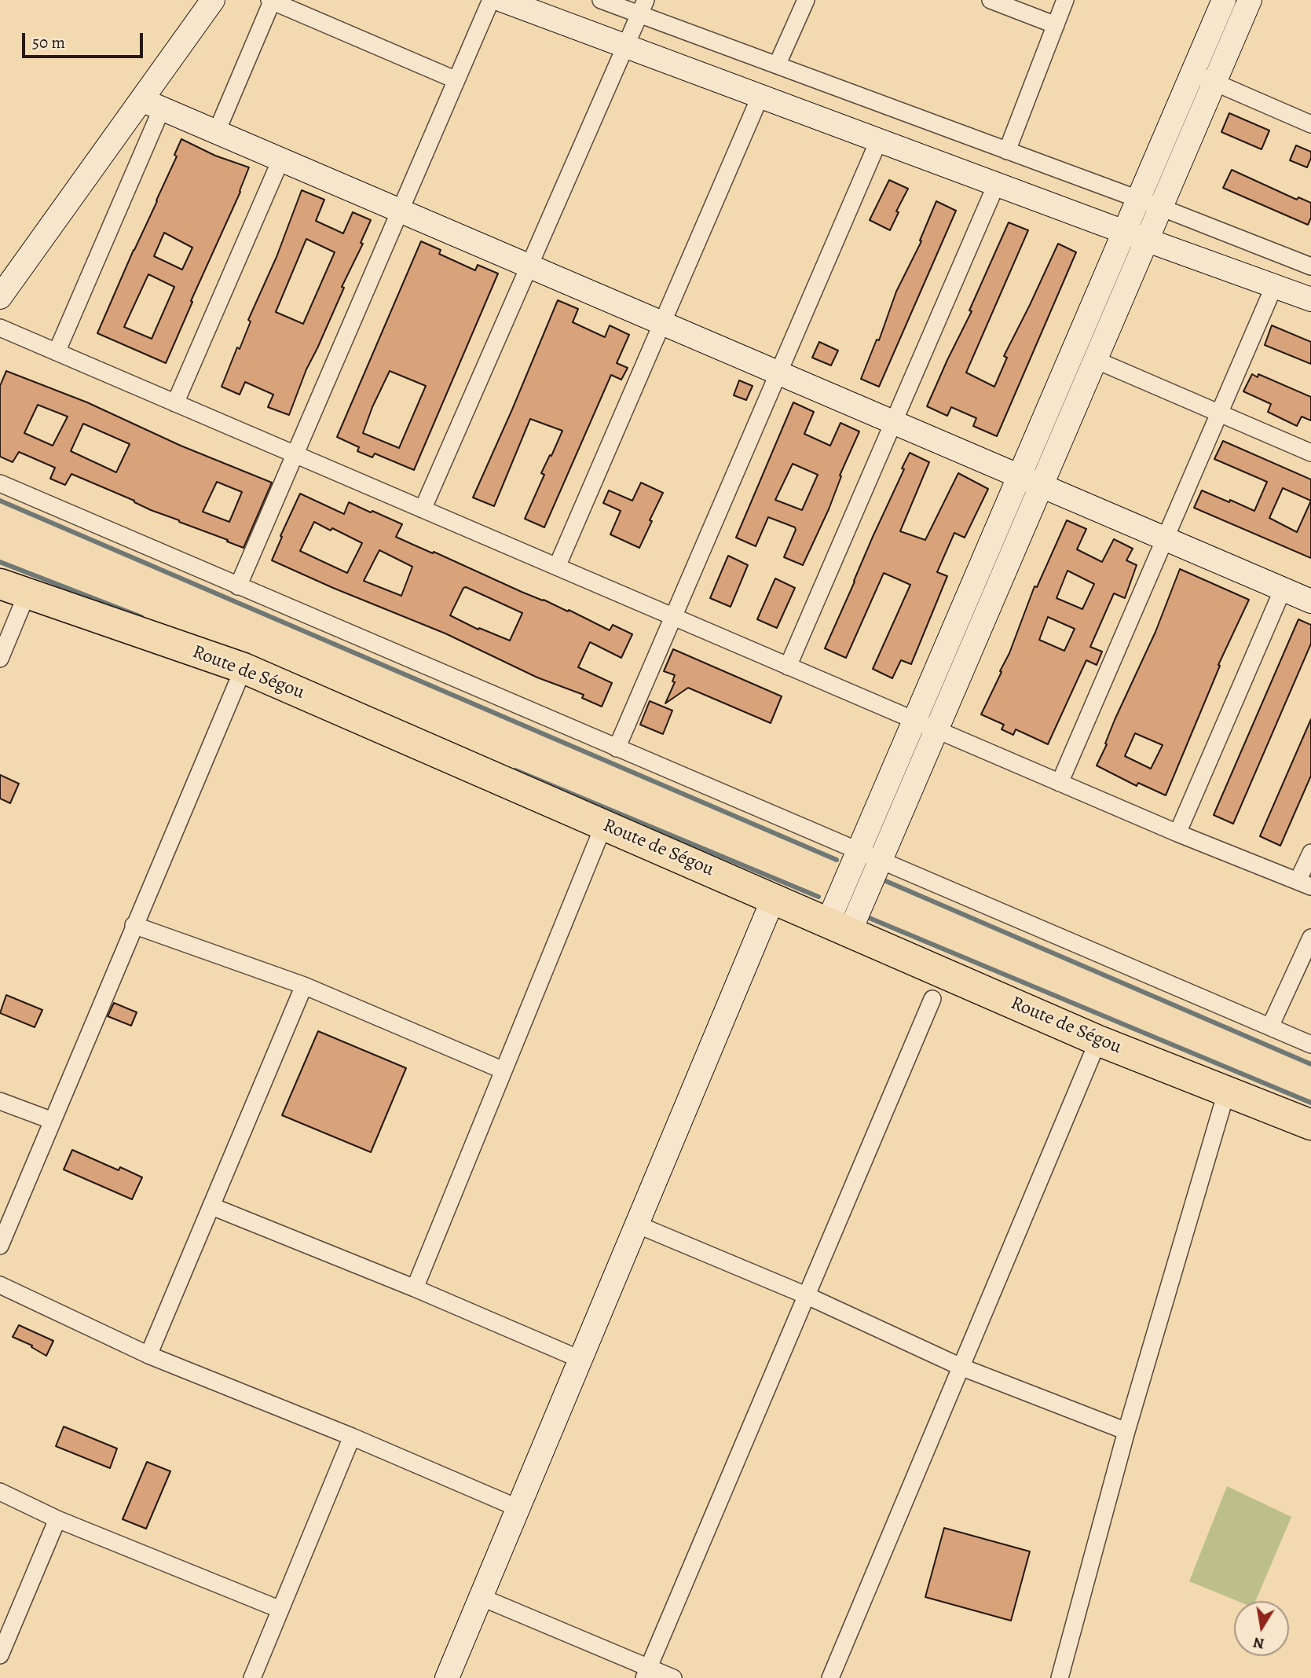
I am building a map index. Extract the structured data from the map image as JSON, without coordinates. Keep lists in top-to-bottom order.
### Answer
{
  "streets": {
    "highway": ["Route de Ségou"]
  },
  "scale_bar": "50 m",
  "north": "bottom"
}
